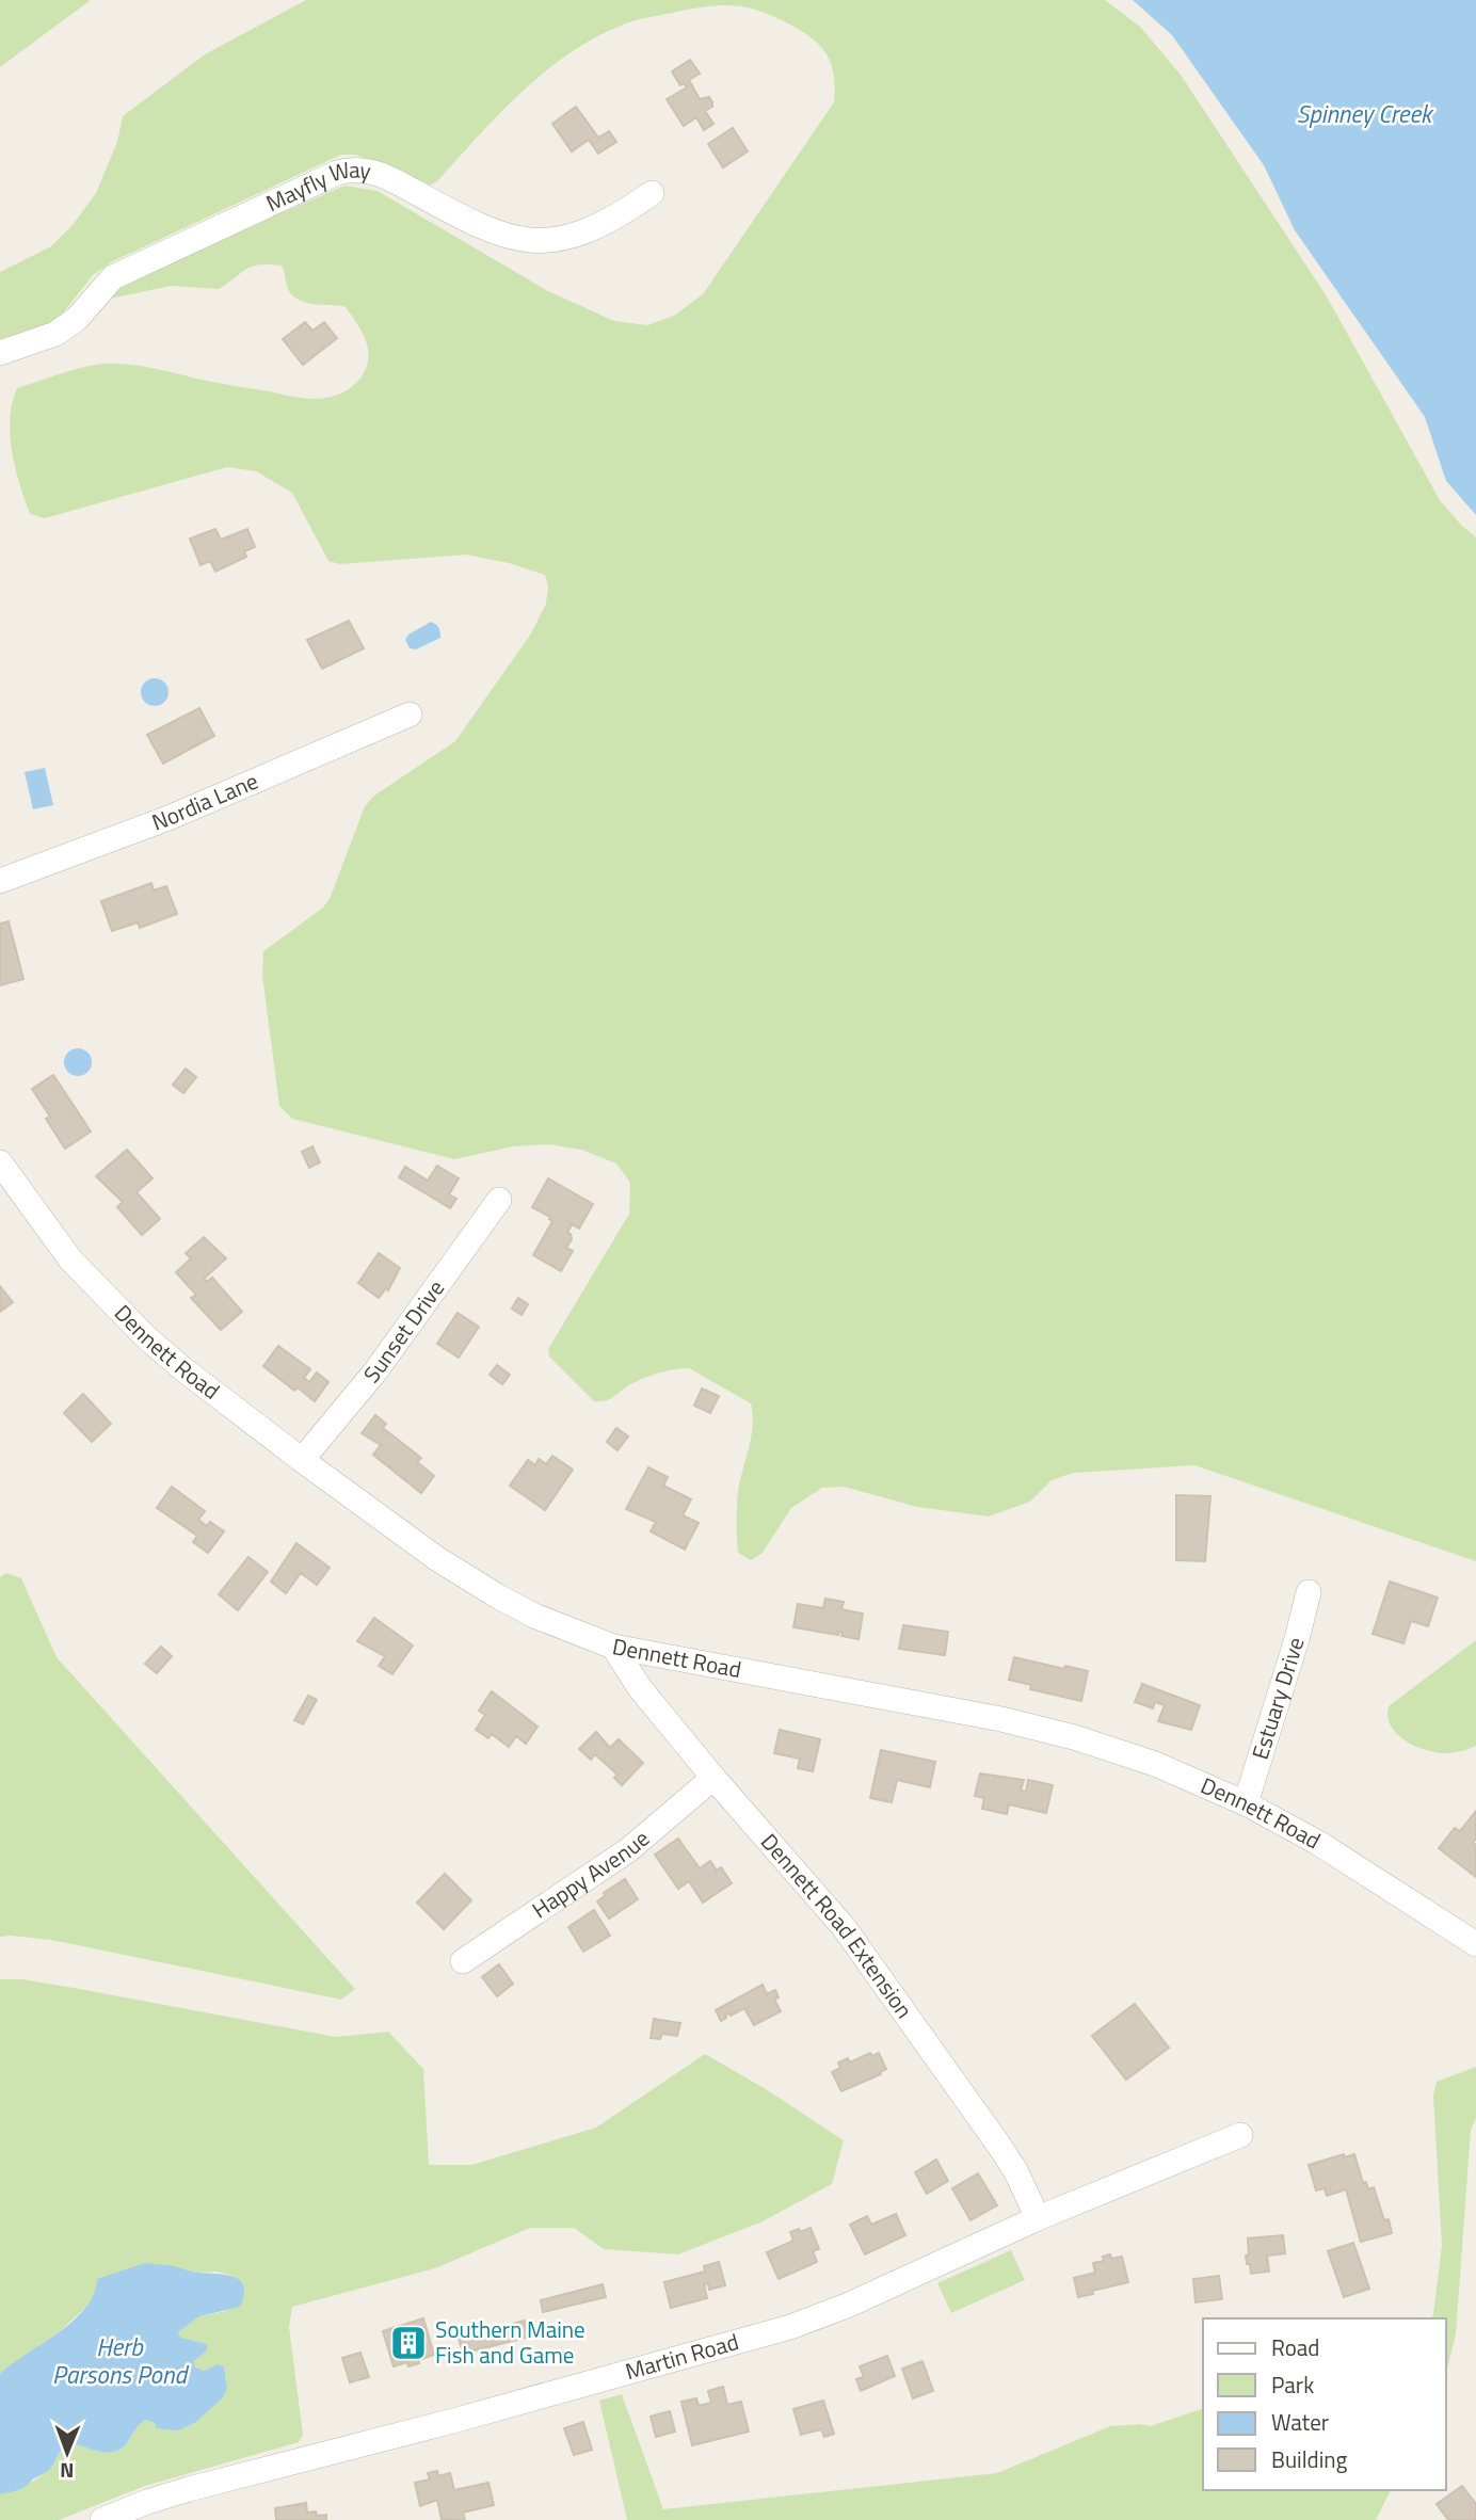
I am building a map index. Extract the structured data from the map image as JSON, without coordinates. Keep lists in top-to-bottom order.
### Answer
{
  "streets": {
    "street": [
      "Mayfly Way",
      "Nordia Lane",
      "Sunset Drive",
      "Dennett Road",
      "Estuary Drive",
      "Happy Avenue",
      "Dennett Road Extension",
      "Martin Road"
    ]
  },
  "crossings": [
    ["Sunset Drive", "Dennett Road"],
    ["Dennett Road", "Estuary Drive"],
    ["Dennett Road", "Dennett Road Extension"],
    ["Happy Avenue", "Dennett Road Extension"],
    ["Dennett Road Extension", "Martin Road"]
  ],
  "water": ["Spinney Creek", "Herb Parsons Pond"],
  "places": {
    "building": ["Southern Maine Fish and Game"]
  },
  "legend": [
    "Road",
    "Park",
    "Water",
    "Building"
  ],
  "north": "bottom"
}
